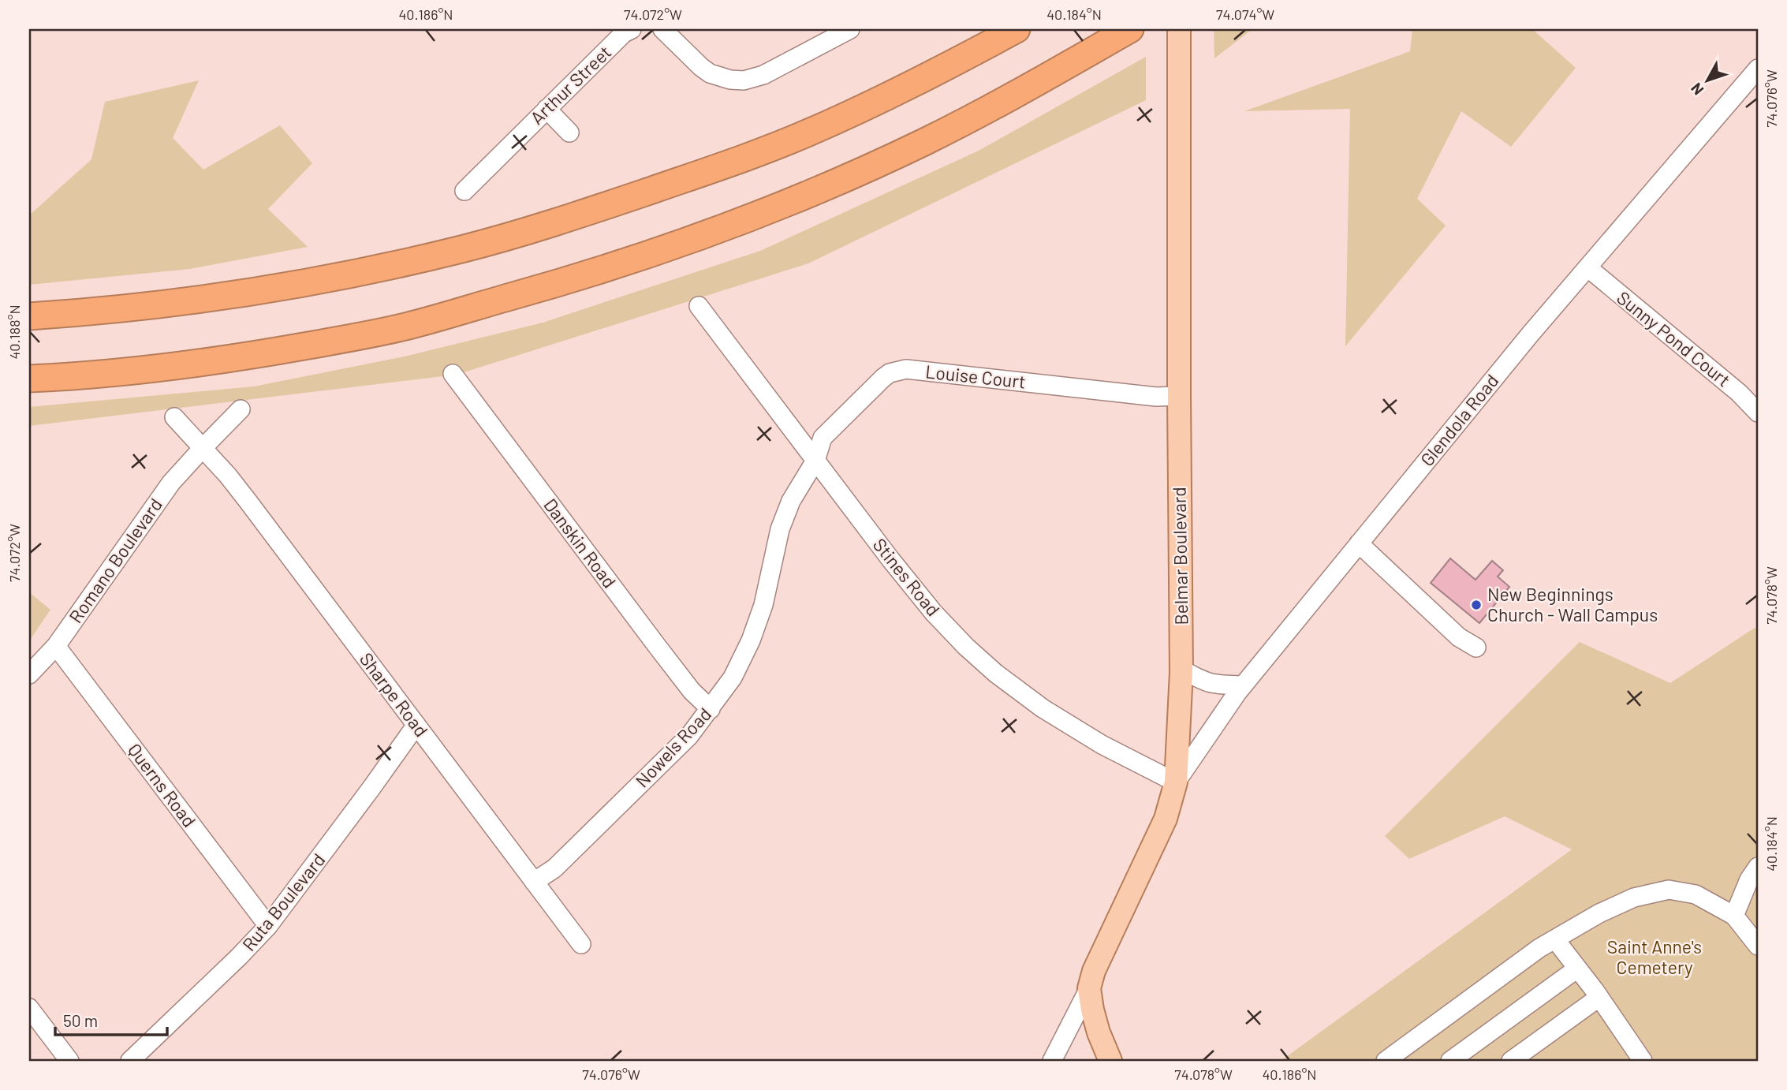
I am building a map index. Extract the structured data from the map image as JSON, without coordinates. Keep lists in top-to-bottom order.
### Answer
{
  "streets": {
    "main road": ["Belmar Boulevard"],
    "street": [
      "Arthur Street",
      "Sunny Pond Court",
      "Louise Court",
      "Glendola Road",
      "Danskin Road",
      "Romano Boulevard",
      "Stines Road",
      "Sharpe Road",
      "Nowels Road",
      "Querns Road",
      "Ruta Boulevard"
    ]
  },
  "crossings": [
    ["Sunny Pond Court", "Glendola Road"],
    ["Louise Court", "Belmar Boulevard"],
    ["Louise Court", "Stines Road"],
    ["Louise Court", "Nowels Road"],
    ["Glendola Road", "Belmar Boulevard"],
    ["Glendola Road", "Stines Road"],
    ["Danskin Road", "Nowels Road"],
    ["Belmar Boulevard", "Stines Road"],
    ["Romano Boulevard", "Sharpe Road"],
    ["Romano Boulevard", "Querns Road"],
    ["Stines Road", "Nowels Road"],
    ["Sharpe Road", "Nowels Road"],
    ["Sharpe Road", "Ruta Boulevard"],
    ["Querns Road", "Ruta Boulevard"]
  ],
  "parks": ["Saint Anne's Cemetery"],
  "places": ["New Beginnings Church - Wall Campus"],
  "scale_bar": "50 m",
  "north": "bottom left",
  "coordinates": [
    "40.186°N",
    "74.072°W",
    "40.184°N",
    "74.074°W",
    "74.076°W",
    "40.188°N",
    "74.078°W"
  ]
}
